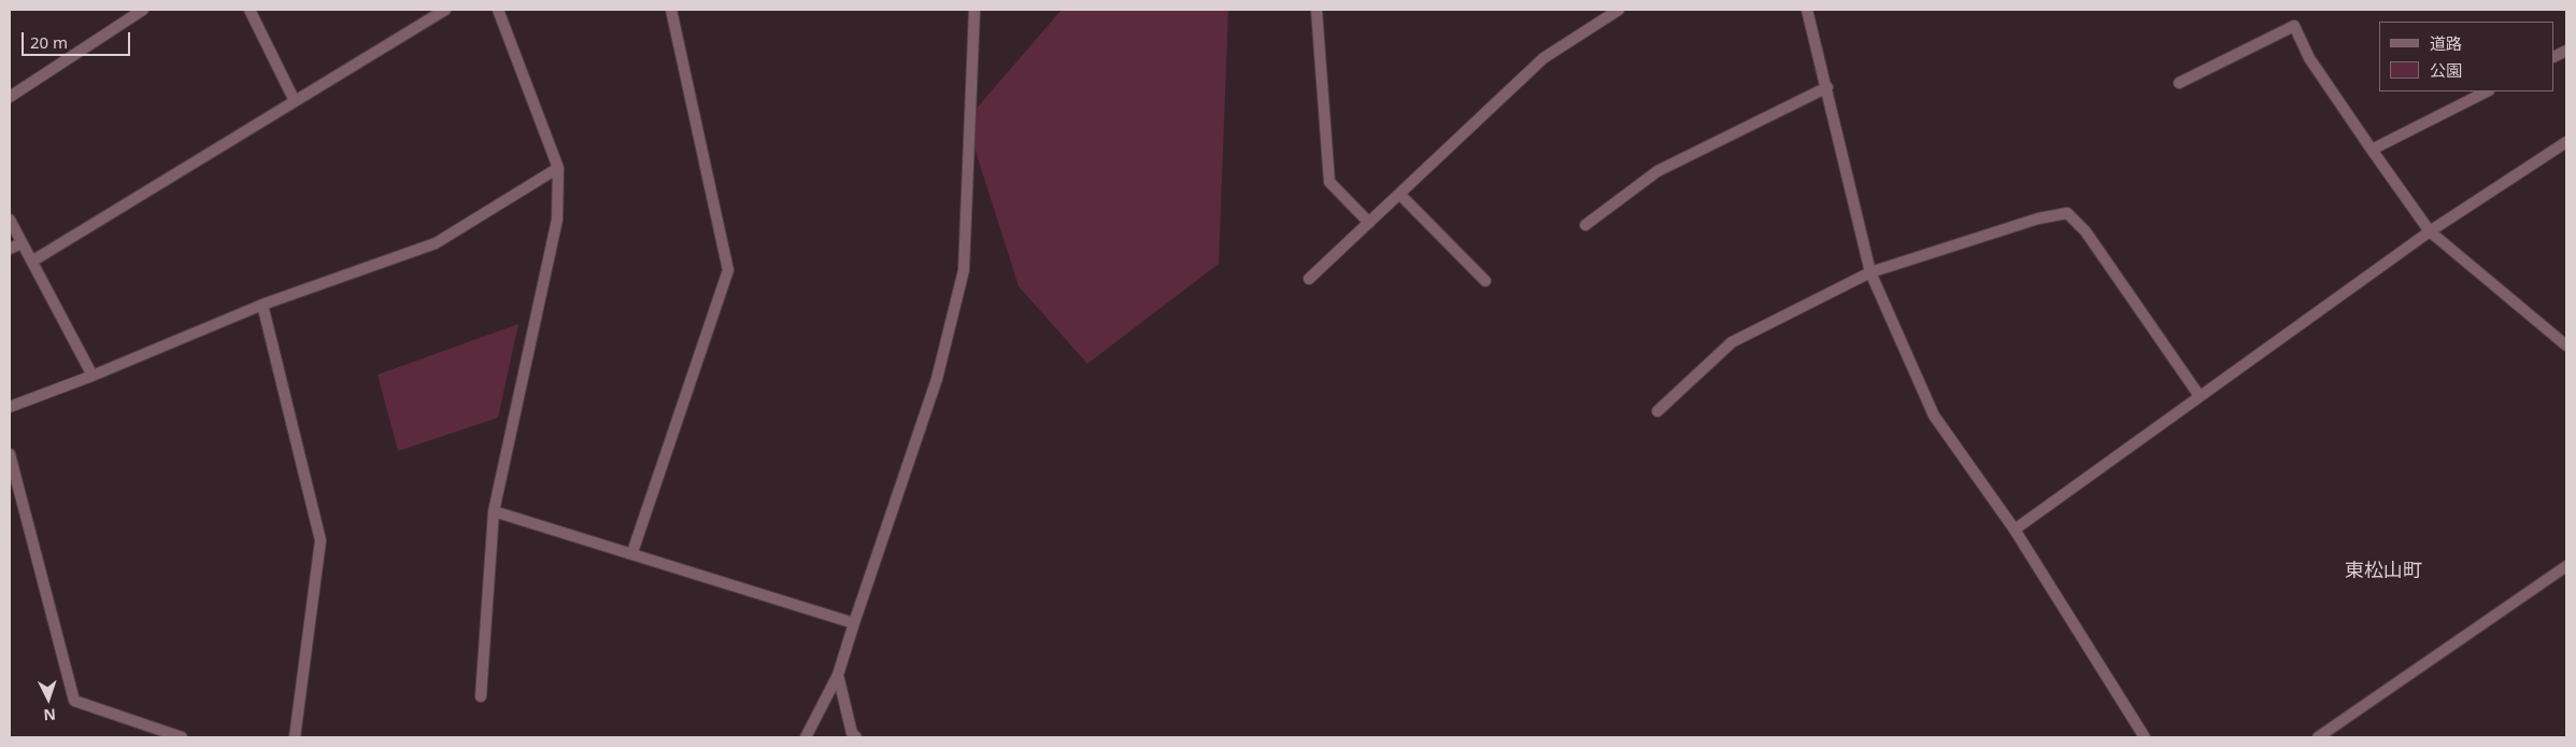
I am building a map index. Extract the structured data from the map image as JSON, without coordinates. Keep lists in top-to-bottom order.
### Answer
{
  "districts": ["東松山町"],
  "legend": ["道路", "公園"],
  "scale_bar": "20 m",
  "north": "bottom"
}
